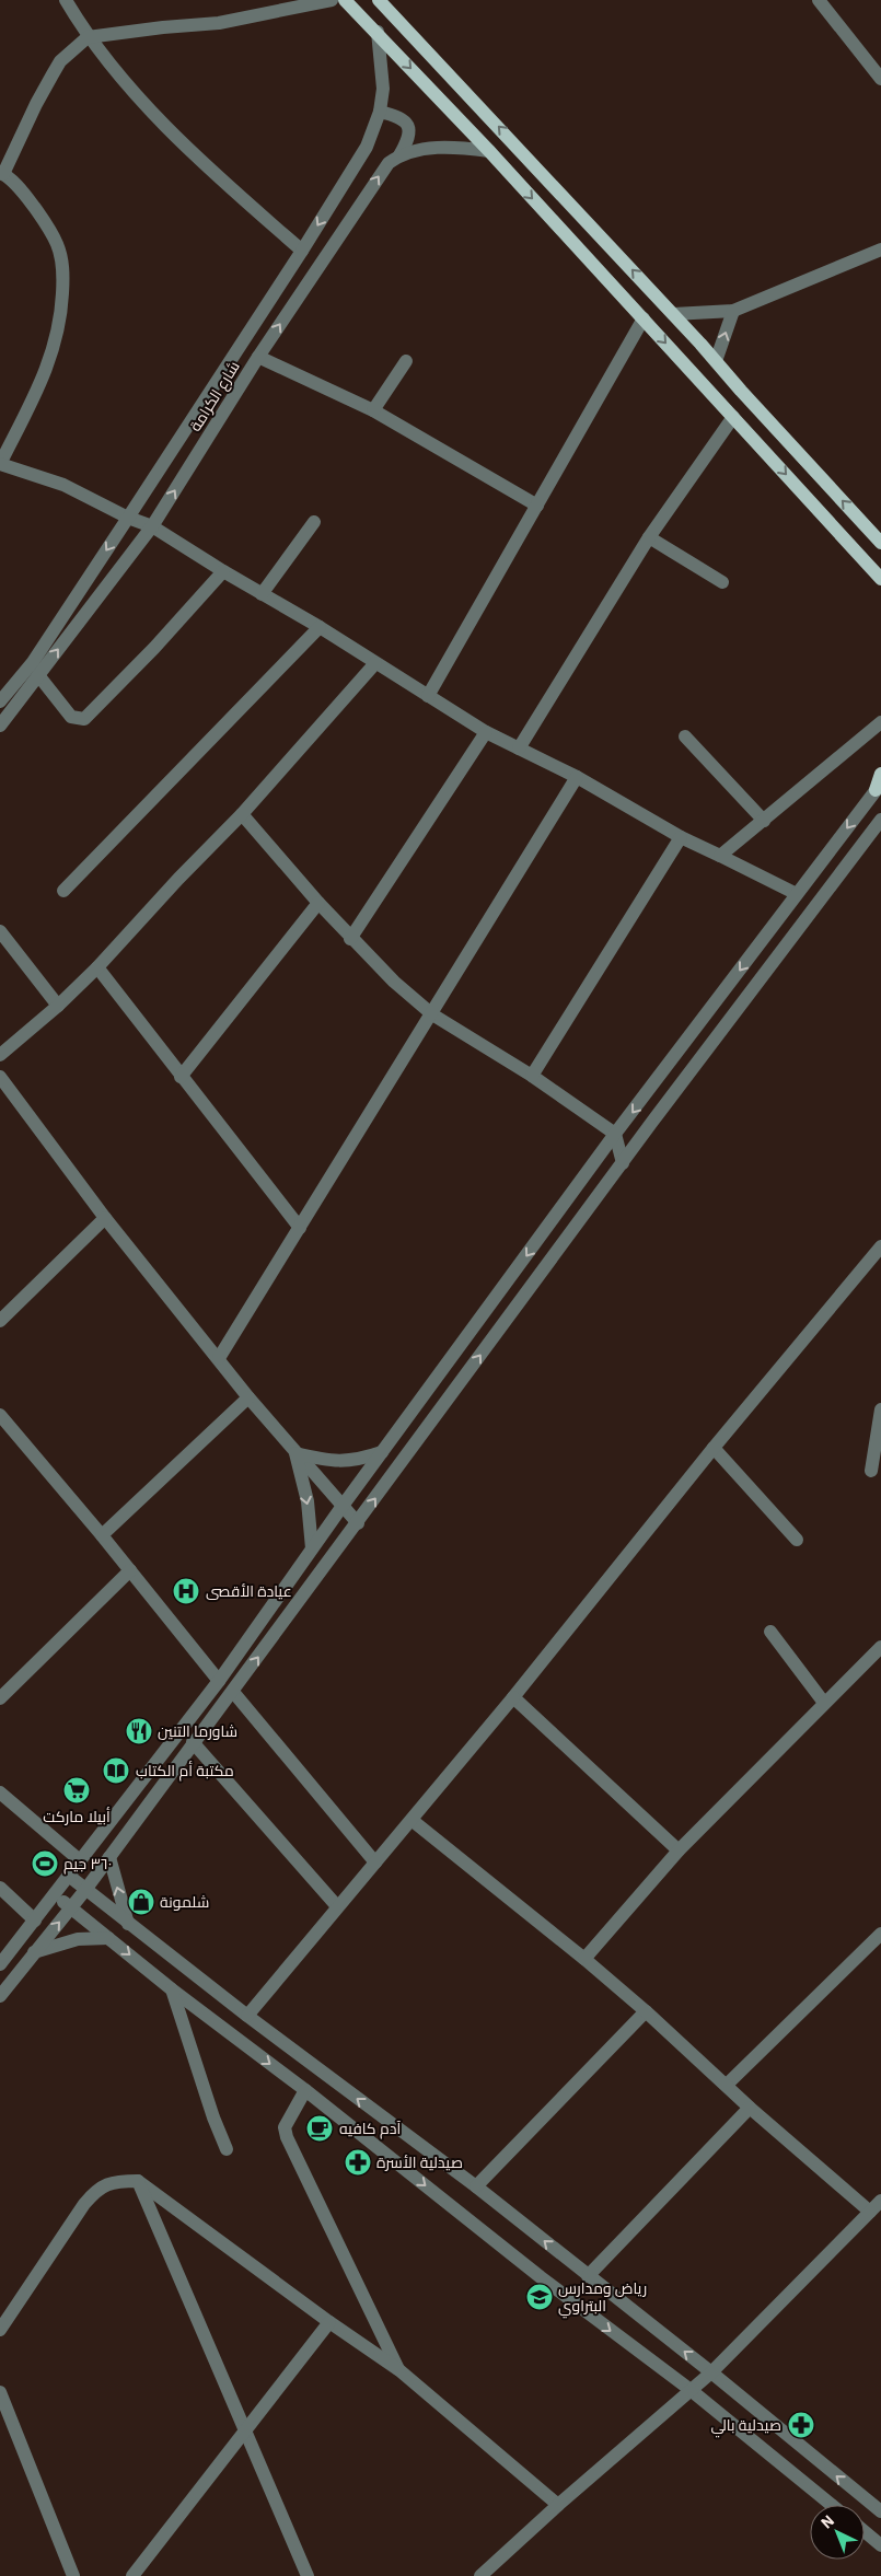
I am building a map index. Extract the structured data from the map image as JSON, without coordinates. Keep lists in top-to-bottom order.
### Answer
{
  "streets": {
    "street": ["شارع الكرامة"]
  },
  "places": {
    "hospital": ["عيادة الأقصى"],
    "restaurant": ["شاورما التنين"],
    "library": ["مكتبة أم الكتاب"],
    "supermarket": ["أبيلا ماركت"],
    "sports": ["٣٦٠ جيم"],
    "shop": ["شلمونة"],
    "cafe": ["آدم كافيه"],
    "pharmacy": ["صيدلية الأسرة", "صيدلية بالي"],
    "school or university": ["رياض ومدارس البتراوي"]
  },
  "north": "top left"
}
